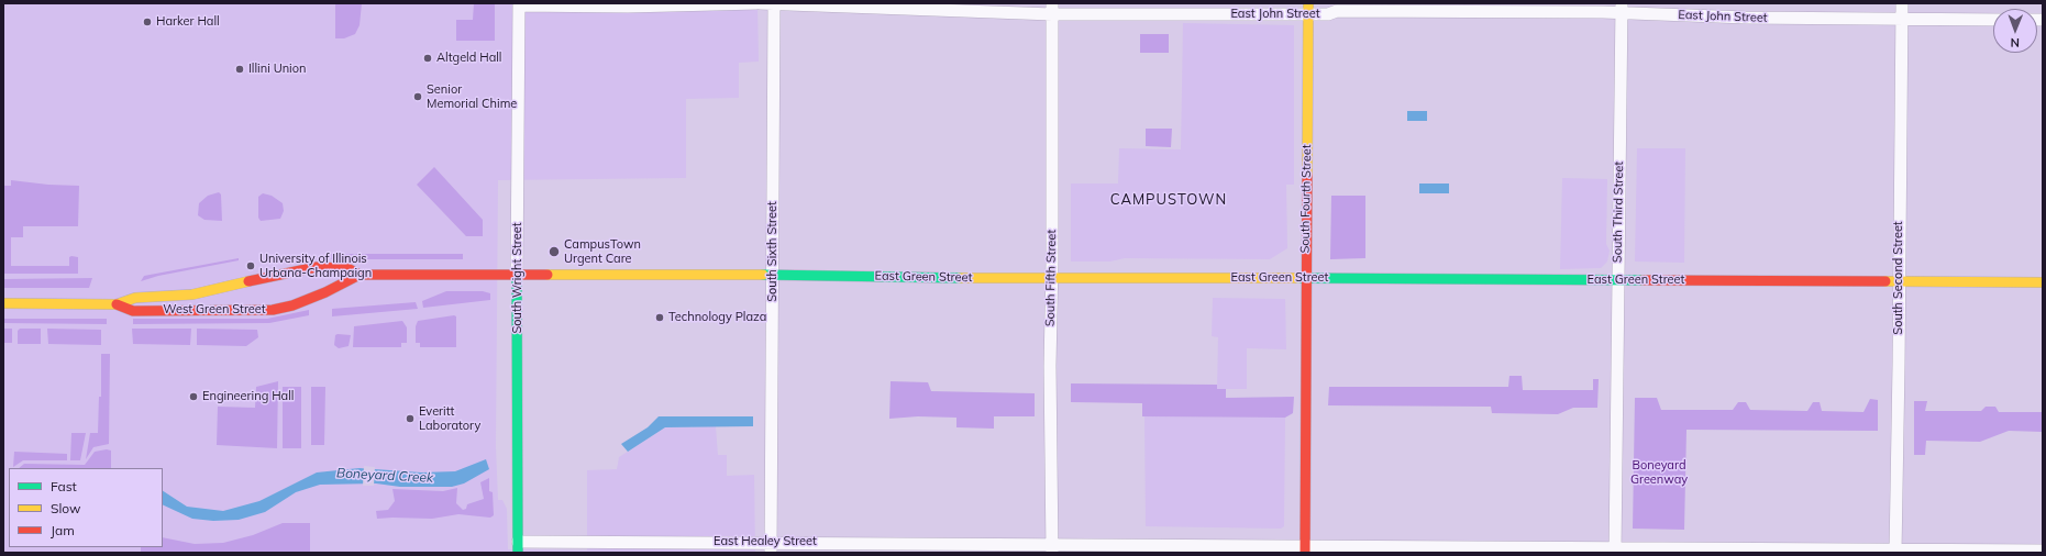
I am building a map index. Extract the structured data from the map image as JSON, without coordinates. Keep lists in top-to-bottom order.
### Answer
{
  "streets": {
    "street": [
      "East John Street",
      "South Fourth Street",
      "South Third Street",
      "South Sixth Street",
      "East Green Street",
      "South Wright Street",
      "South Fifth Street",
      "South Second Street",
      "West Green Street",
      "East Healey Street"
    ]
  },
  "crossings": [
    ["East John Street", "South Fourth Street"],
    ["East John Street", "South Third Street"],
    ["East John Street", "South Sixth Street"],
    ["East John Street", "South Wright Street"],
    ["East John Street", "South Fifth Street"],
    ["East John Street", "South Second Street"],
    ["South Fourth Street", "East Green Street"],
    ["South Fourth Street", "East Healey Street"],
    ["South Third Street", "East Green Street"],
    ["South Third Street", "East Healey Street"],
    ["South Sixth Street", "East Green Street"],
    ["South Sixth Street", "East Healey Street"],
    ["East Green Street", "South Wright Street"],
    ["East Green Street", "South Fifth Street"],
    ["East Green Street", "South Second Street"],
    ["East Green Street", "West Green Street"],
    ["South Wright Street", "West Green Street"],
    ["South Wright Street", "East Healey Street"],
    ["South Fifth Street", "East Healey Street"],
    ["South Second Street", "East Healey Street"]
  ],
  "districts": ["CAMPUSTOWN"],
  "water": ["Boneyard Creek"],
  "parks": ["Boneyard Greenway"],
  "places": [
    "Harker Hall",
    "Altgeld Hall",
    "Illini Union",
    "Senior Memorial Chime",
    "CampusTown Urgent Care",
    "University of Illinois Urbana-Champaign",
    "Technology Plaza",
    "Engineering Hall",
    "Everitt Laboratory"
  ],
  "legend": ["Fast", "Slow", "Jam"],
  "north": "bottom"
}
